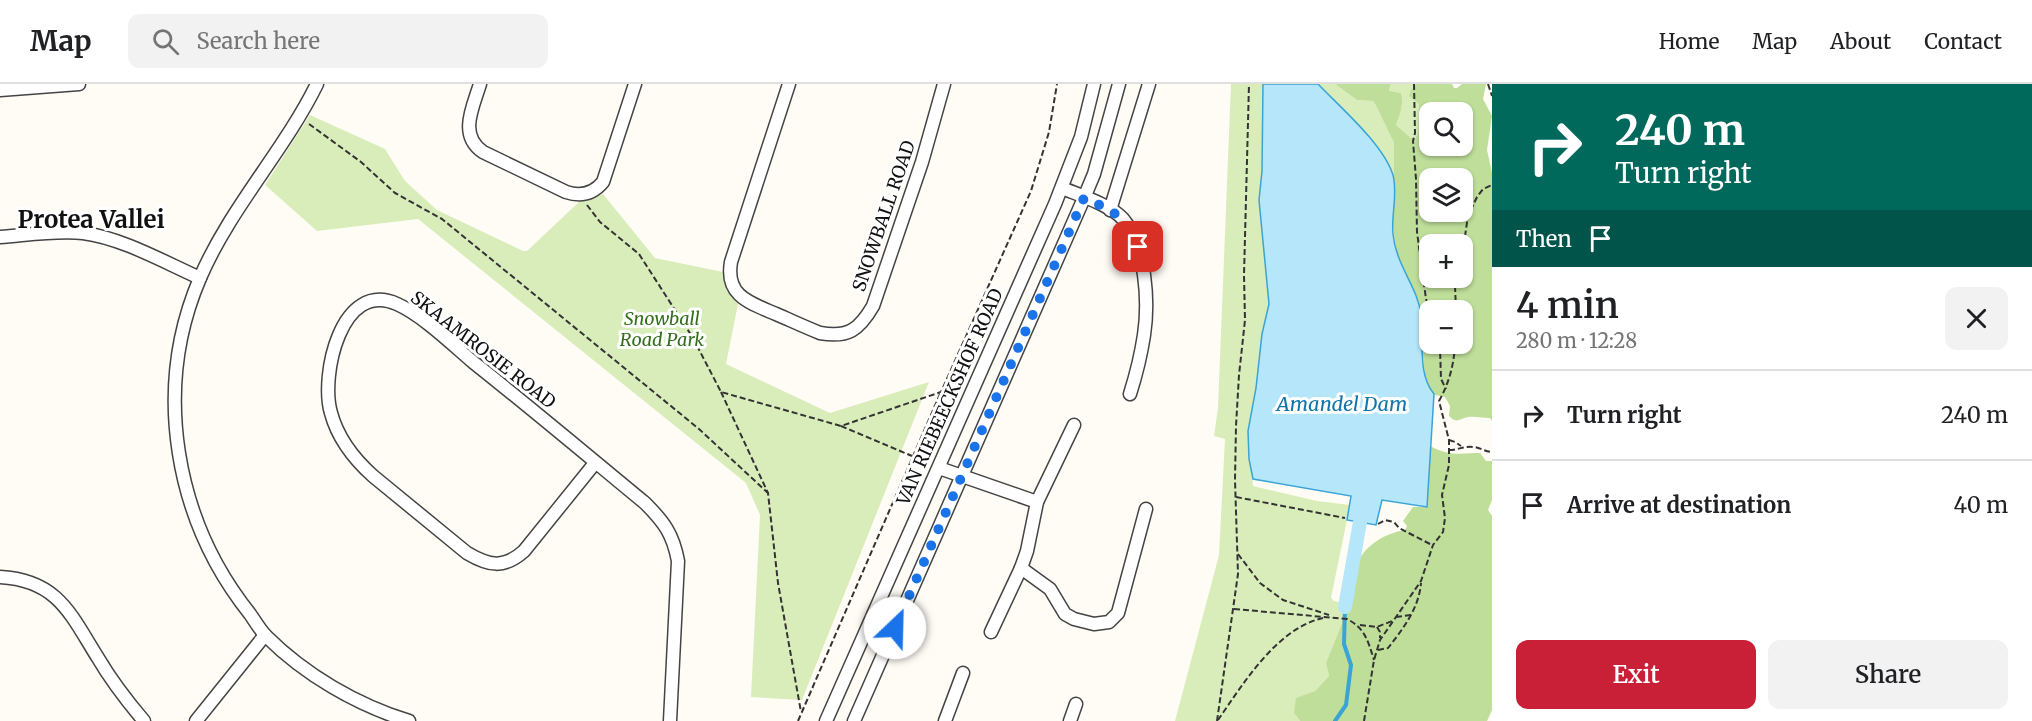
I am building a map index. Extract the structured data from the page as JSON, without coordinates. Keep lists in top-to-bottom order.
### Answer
{
  "streets": {
    "street": ["SNOWBALL ROAD", "SKAAMROSIE ROAD", "VAN RIEBEECKSHOF ROAD"]
  },
  "districts": ["Protea Vallei"],
  "water": ["Amandel Dam"],
  "parks": ["Snowball Road Park"],
  "page": {
    "header": "Map",
    "search": "Search here",
    "nav": [
      "Home",
      "Map",
      "About",
      "Contact"
    ],
    "turn": ["240 m", "Turn right"],
    "map_buttons": ["+", "−"],
    "then": "Then",
    "heading": ["4 min", "280 m · 12:28"],
    "list": [
      {
        "name": "Turn right",
        "value": "240 m"
      },
      {
        "name": "Arrive at destination",
        "value": "40 m"
      }
    ],
    "buttons": ["Exit", "Share"]
  }
}
